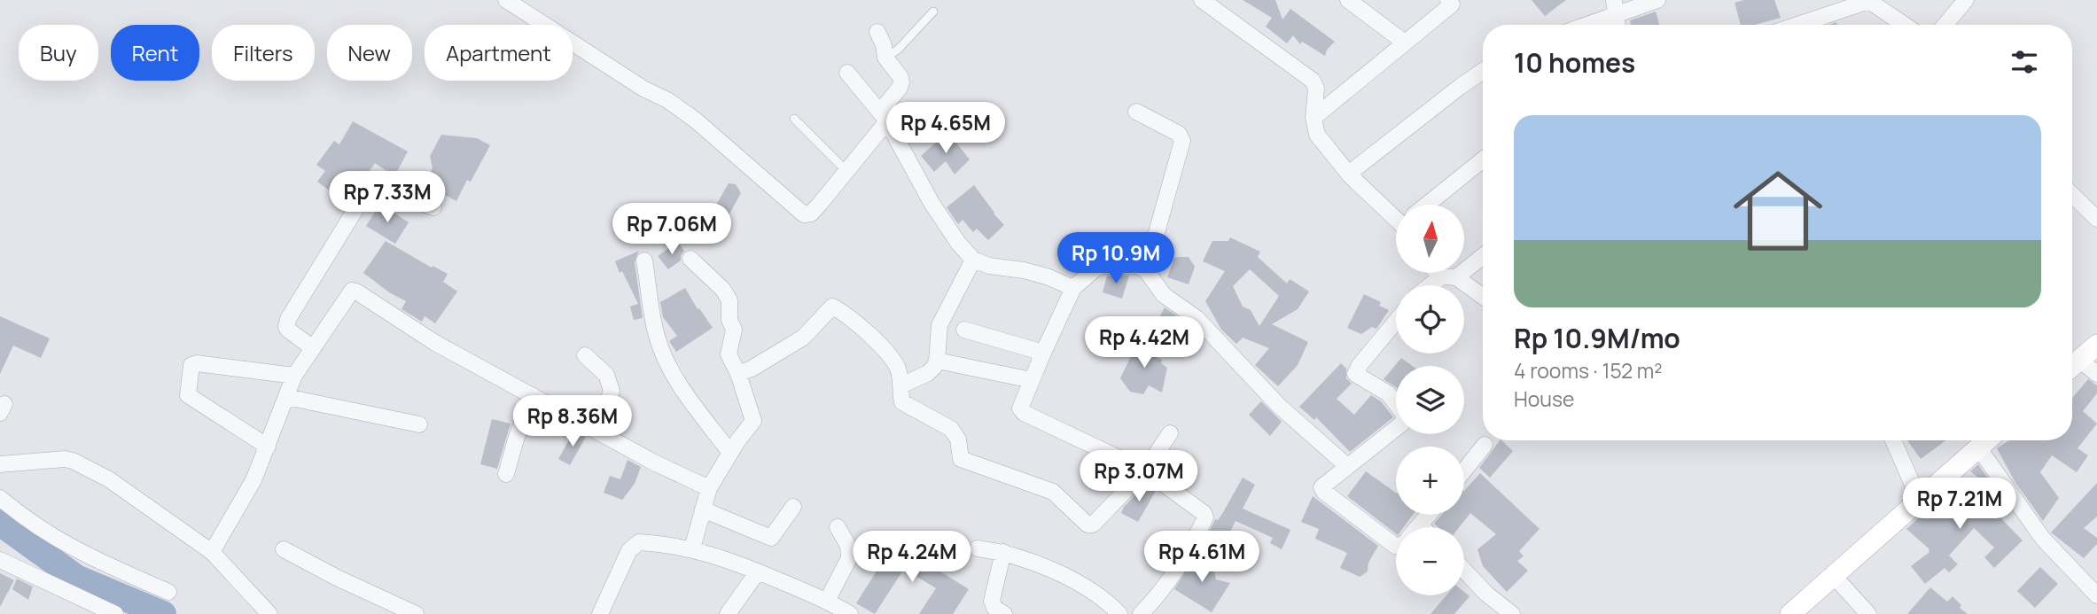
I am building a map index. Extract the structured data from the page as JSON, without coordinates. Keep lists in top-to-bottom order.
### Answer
{
  "north": "top",
  "page": {
    "chip": [
      "Buy",
      "Rent",
      "Filters",
      "New",
      "Apartment"
    ],
    "heading": "10 homes",
    "list": [
      {
        "name": "Rp 10.9M/mo",
        "note": "4 rooms · 152 m² · House"
      }
    ],
    "price": [
      "Rp 4.65M",
      "Rp 7.33M",
      "Rp 7.06M",
      "Rp 10.9M",
      "Rp 4.42M",
      "Rp 8.36M",
      "Rp 3.07M",
      "Rp 7.21M",
      "Rp 4.24M",
      "Rp 4.61M"
    ],
    "map_buttons": ["+", "−"]
  }
}
